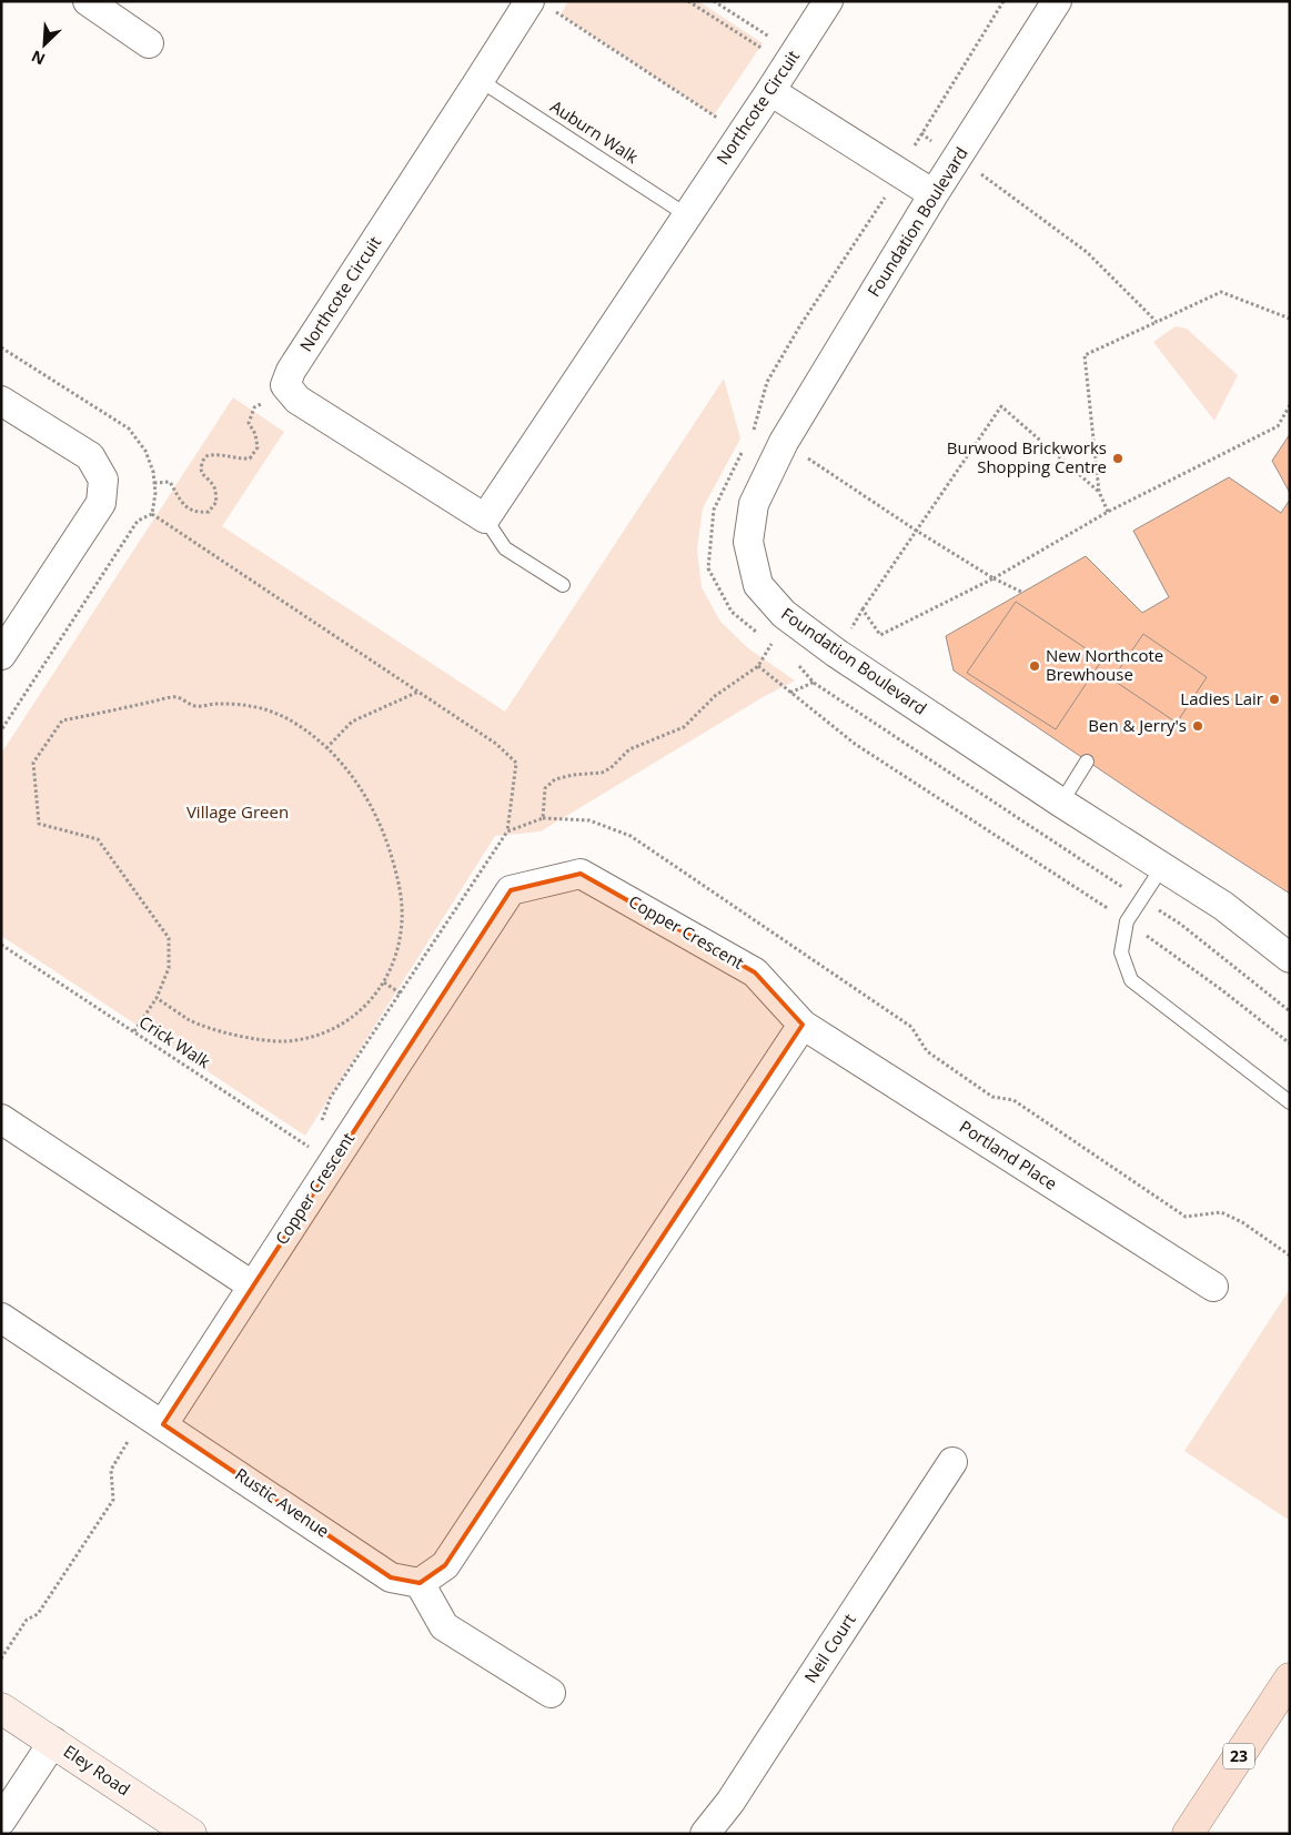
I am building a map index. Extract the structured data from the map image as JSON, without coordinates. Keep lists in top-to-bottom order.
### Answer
{
  "streets": {
    "main road": ["23", "Eley Road"],
    "street": [
      "Northcote Circuit",
      "Foundation Boulevard",
      "Copper Crescent",
      "Portland Place",
      "Rustic Avenue",
      "Neil Court"
    ],
    "lane": ["Auburn Walk"],
    "path": ["Crick Walk"]
  },
  "crossings": [
    ["Northcote Circuit", "Auburn Walk"],
    ["Copper Crescent", "Crick Walk"],
    ["Copper Crescent", "Portland Place"],
    ["Copper Crescent", "Rustic Avenue"]
  ],
  "parks": ["Village Green"],
  "places": [
    "Burwood Brickworks Shopping Centre",
    "New Northcote Brewhouse",
    "Ladies Lair",
    "Ben & Jerry's"
  ],
  "north": "bottom left"
}
